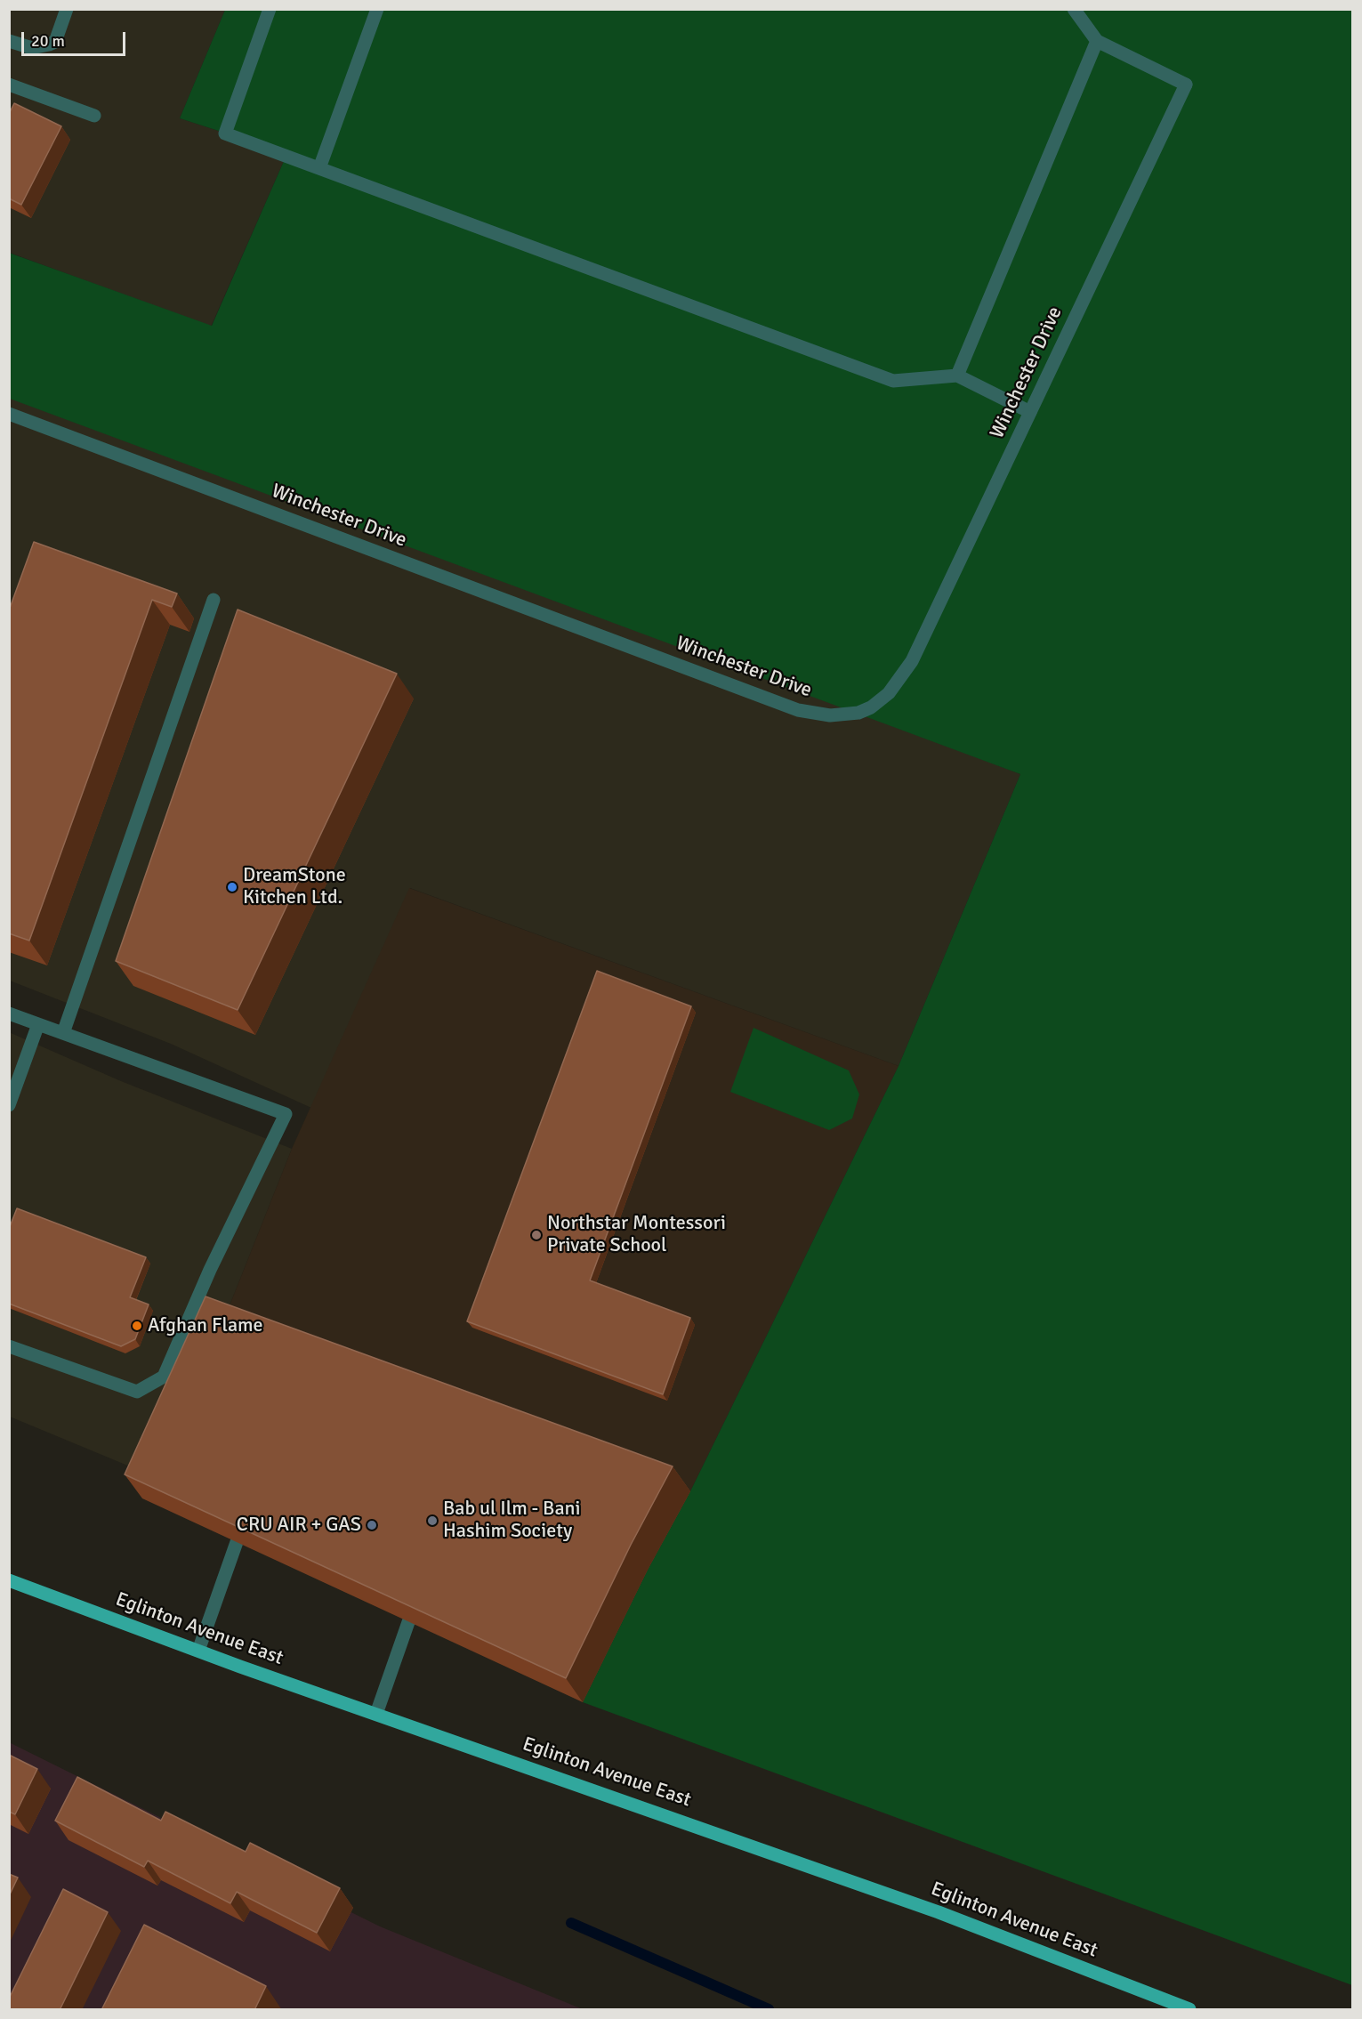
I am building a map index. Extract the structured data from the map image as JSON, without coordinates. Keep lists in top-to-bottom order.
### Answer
{
  "streets": {
    "main road": ["Eglinton Avenue East"],
    "street": ["Winchester Drive"]
  },
  "places": [
    "DreamStone Kitchen Ltd.",
    "Northstar Montessori Private School",
    "Afghan Flame",
    "Bab ul Ilm - Bani Hashim Society",
    "CRU AIR + GAS"
  ],
  "scale_bar": "20 m"
}
